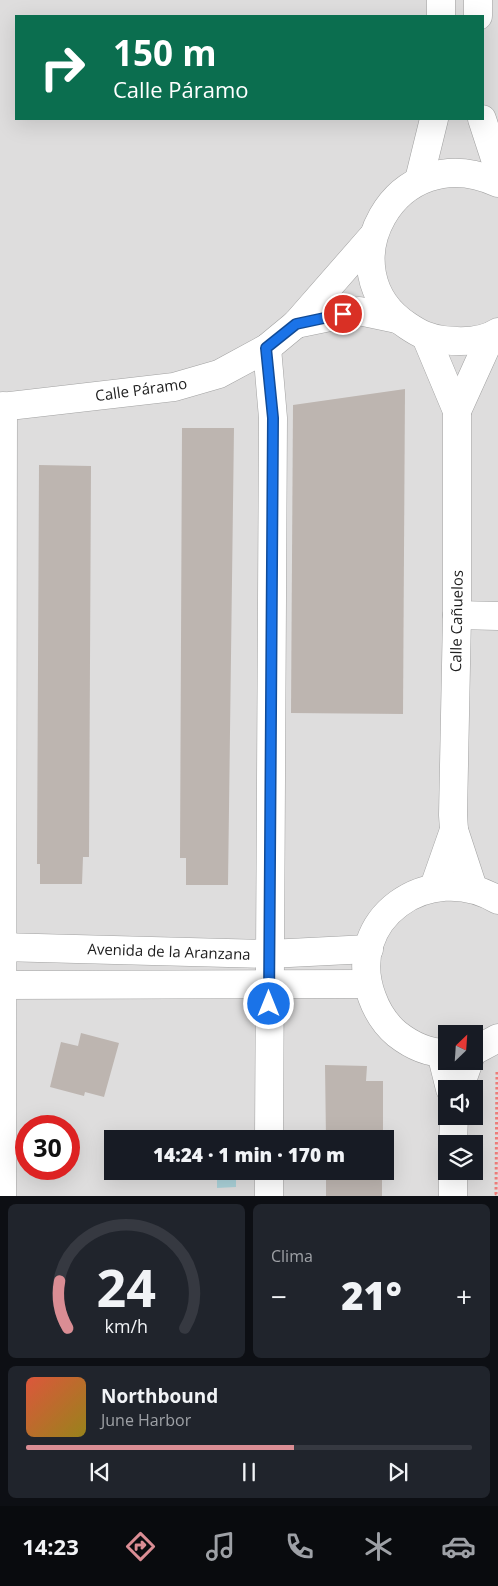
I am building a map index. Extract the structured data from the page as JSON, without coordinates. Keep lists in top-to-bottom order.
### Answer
{
  "streets": {
    "street": ["Calle Páramo", "Calle Cañuelos", "Avenida de la Aranzana"]
  },
  "north": "top right",
  "page": {
    "turn": ["150 m", "Calle Páramo"],
    "limit": "30",
    "trip": "14:24 · 1 min · 170 m",
    "tile": "Clima",
    "heat": ["−", "21°", "+"],
    "song": ["Northbound", "June Harbor"],
    "tabs": "14:23",
    "gauge": ["24", "km/h"]
  }
}
